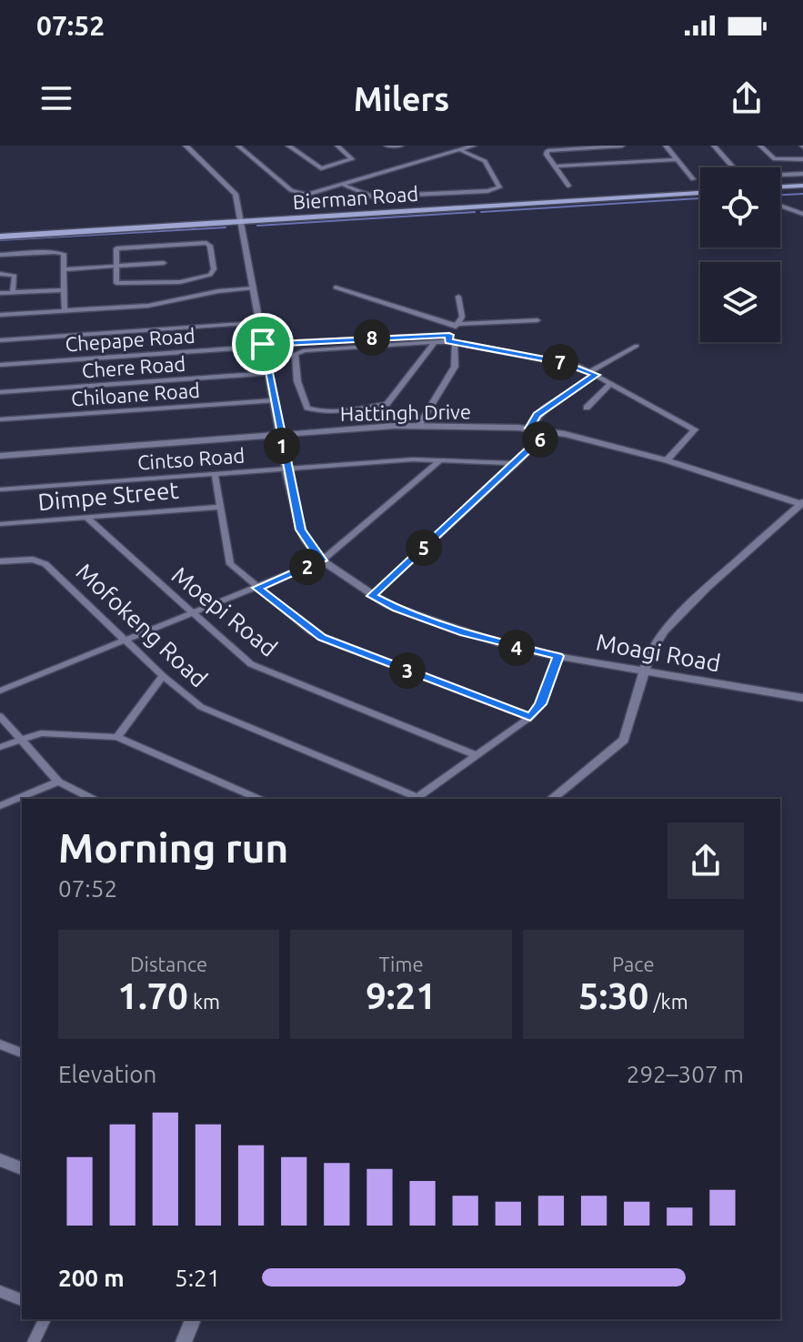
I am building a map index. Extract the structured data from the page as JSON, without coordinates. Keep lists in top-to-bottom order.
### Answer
{
  "streets": {
    "main road": ["Bierman Road"],
    "street": [
      "Chepape Road",
      "Chere Road",
      "Chiloane Road",
      "Hattingh Drive",
      "Cintso Road",
      "Dimpe Street",
      "Moepi Road",
      "Mofokeng Road",
      "Moagi Road"
    ]
  },
  "crossings": [
    ["Chepape Road", "Moagi Road"],
    ["Chere Road", "Moagi Road"],
    ["Chiloane Road", "Moagi Road"],
    ["Hattingh Drive", "Moagi Road"],
    ["Cintso Road", "Moagi Road"],
    ["Dimpe Street", "Moepi Road"]
  ],
  "page": {
    "status": "07:52",
    "header": "Milers",
    "pins": [
      "8",
      "7",
      "6",
      "1",
      "5",
      "2",
      "4",
      "3"
    ],
    "heading": ["Morning run", "07:52"],
    "stats": [
      ["Distance", "1.70 km"],
      ["Time", "9:21"],
      ["Pace", "5:30 /km"]
    ],
    "chart": ["Elevation", "292–307 m"],
    "list": [
      {
        "name": "200 m",
        "note": "5:21"
      }
    ]
  }
}
